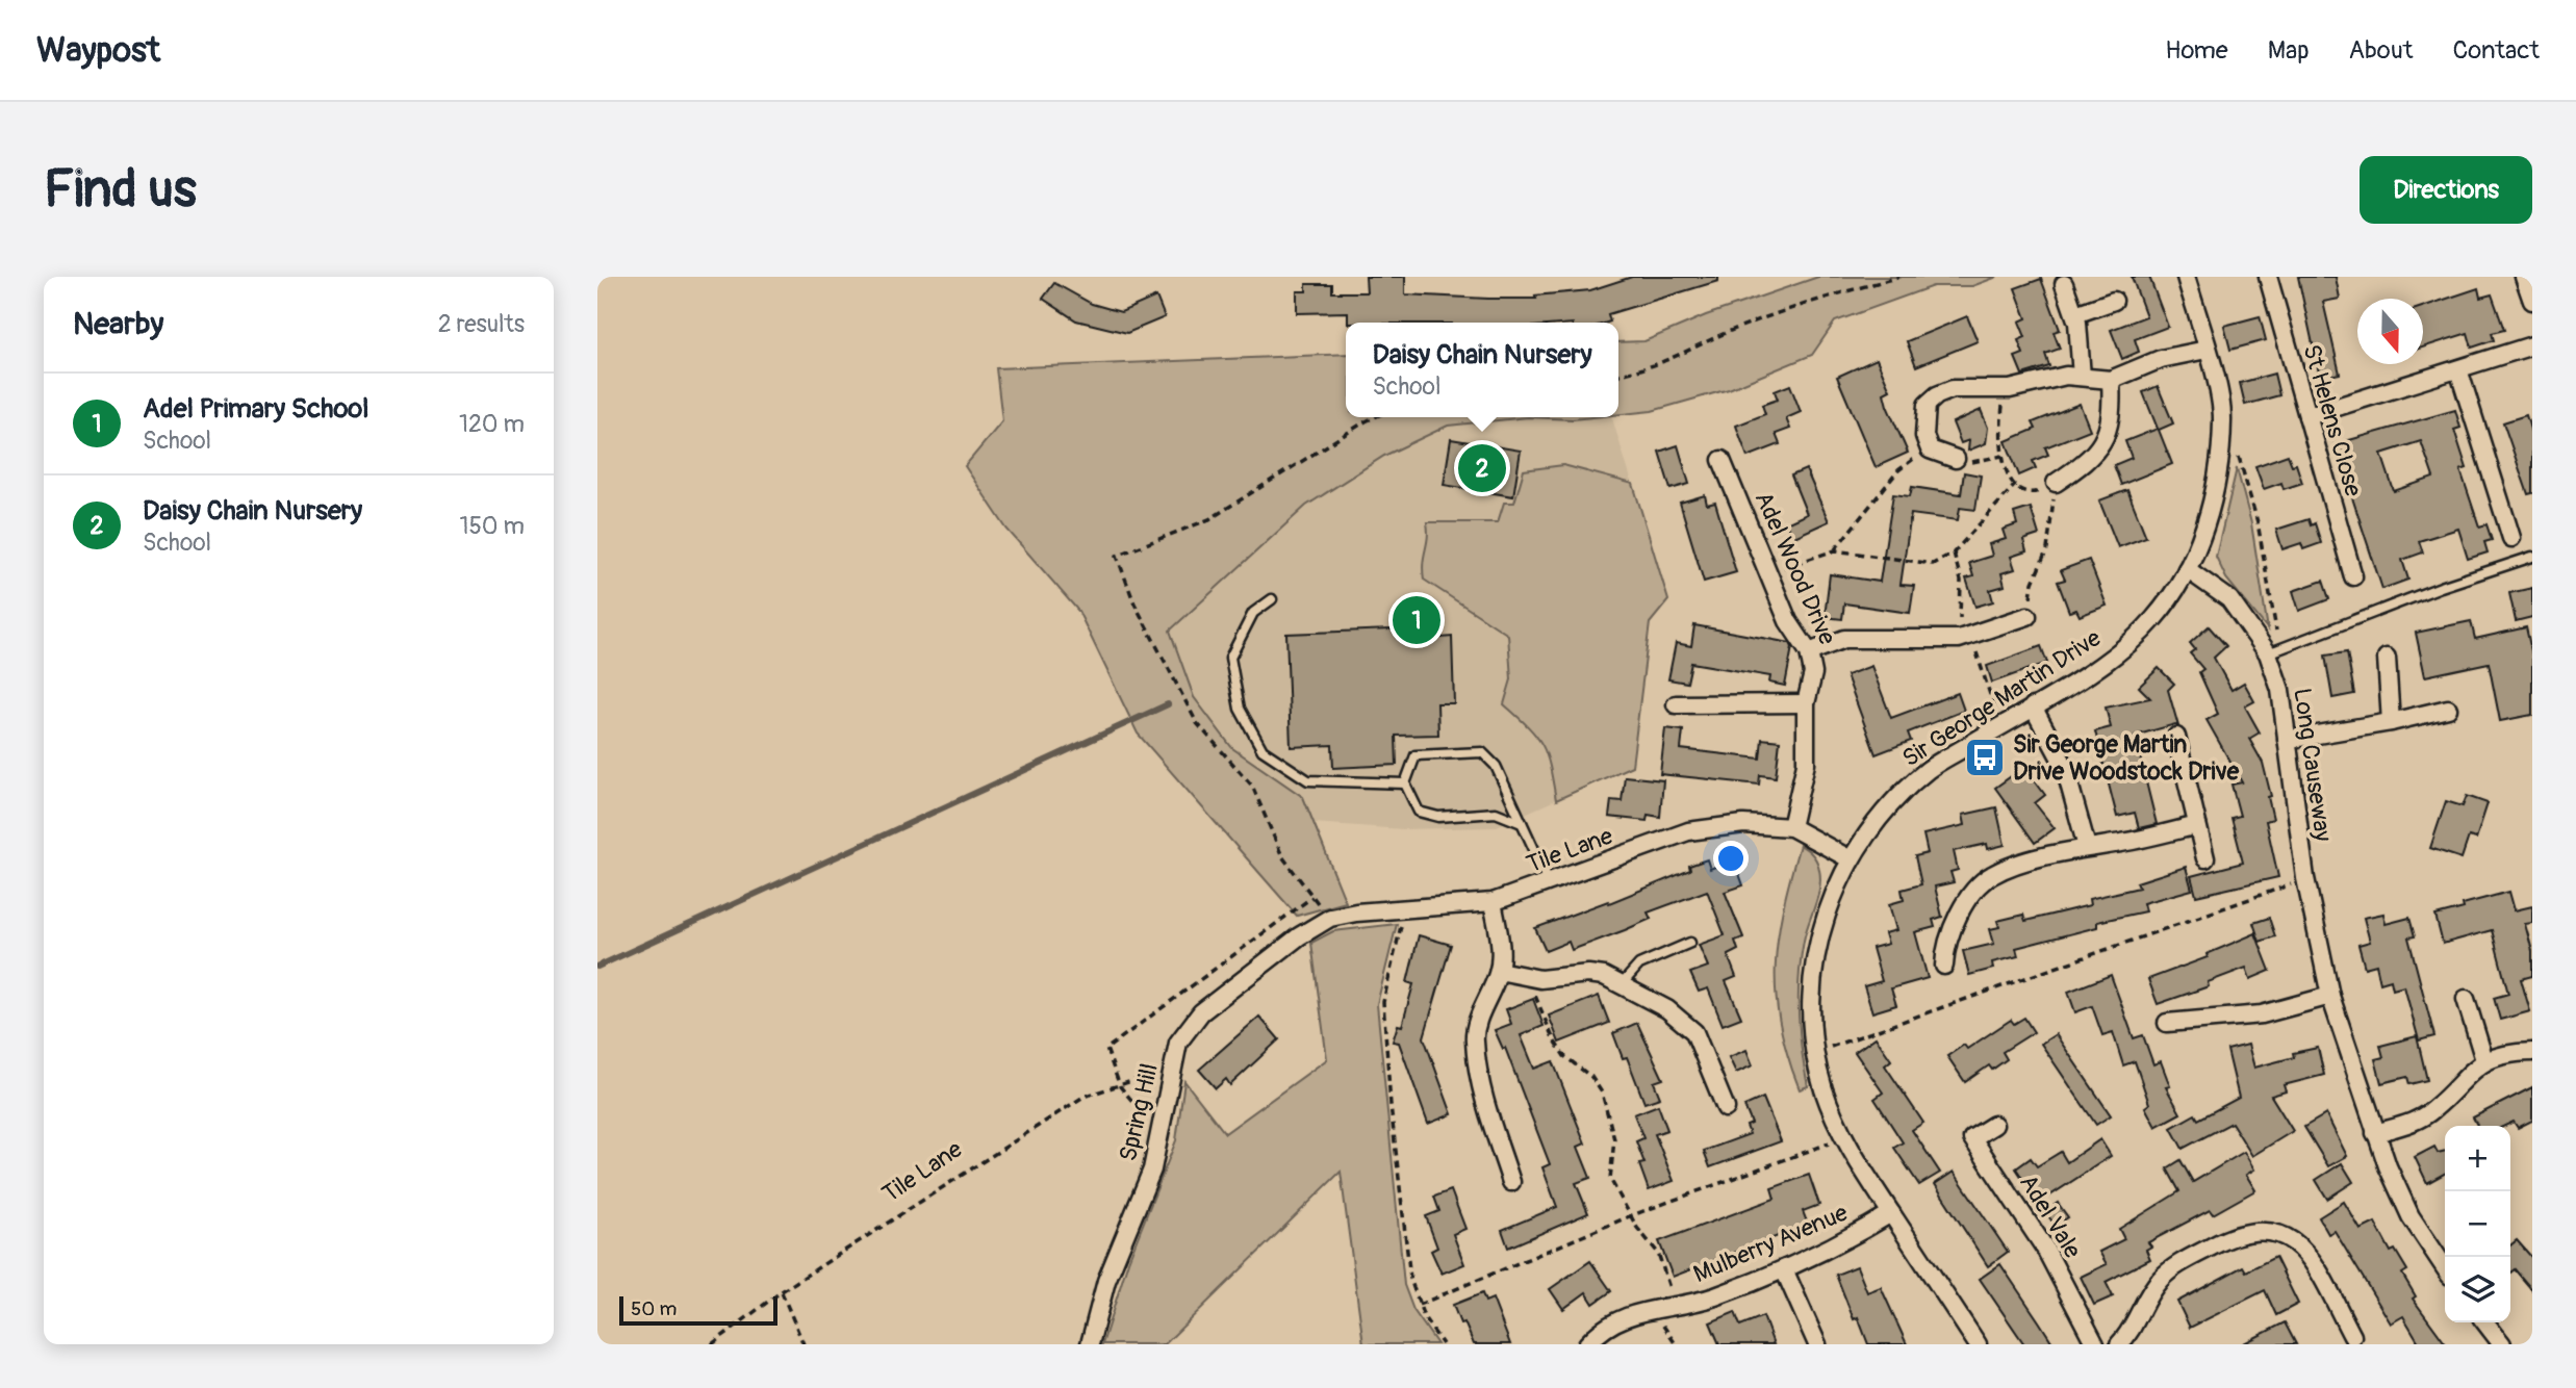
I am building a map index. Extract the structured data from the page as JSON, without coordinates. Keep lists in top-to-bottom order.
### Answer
{
  "streets": {
    "street": [
      "St Helens Close",
      "Adel Wood Drive",
      "Sir George Martin Drive",
      "Long Causeway",
      "Tile Lane",
      "Spring Hill",
      "Adel Vale",
      "Mulberry Avenue"
    ]
  },
  "crossings": [
    ["Adel Wood Drive", "Tile Lane"],
    ["Sir George Martin Drive", "Long Causeway"],
    ["Sir George Martin Drive", "Tile Lane"],
    ["Sir George Martin Drive", "Mulberry Avenue"],
    ["Tile Lane", "Spring Hill"]
  ],
  "places": {
    "bus stop": ["Sir George Martin Drive Woodstock Drive"]
  },
  "scale_bar": "50 m",
  "north": "bottom",
  "page": {
    "header": "Waypost",
    "nav": [
      "Home",
      "Map",
      "About",
      "Contact"
    ],
    "buttons": "Directions",
    "title": "Find us",
    "heading": ["Nearby", "2 results"],
    "popup": ["Daisy Chain Nursery", "School"],
    "list": [
      {
        "mark": "1",
        "name": "Adel Primary School",
        "note": "School",
        "value": "120 m"
      },
      {
        "mark": "2",
        "name": "Daisy Chain Nursery",
        "note": "School",
        "value": "150 m"
      }
    ],
    "pins": ["2", "1"],
    "map_buttons": ["+", "−"],
    "scale": "50 m"
  }
}
